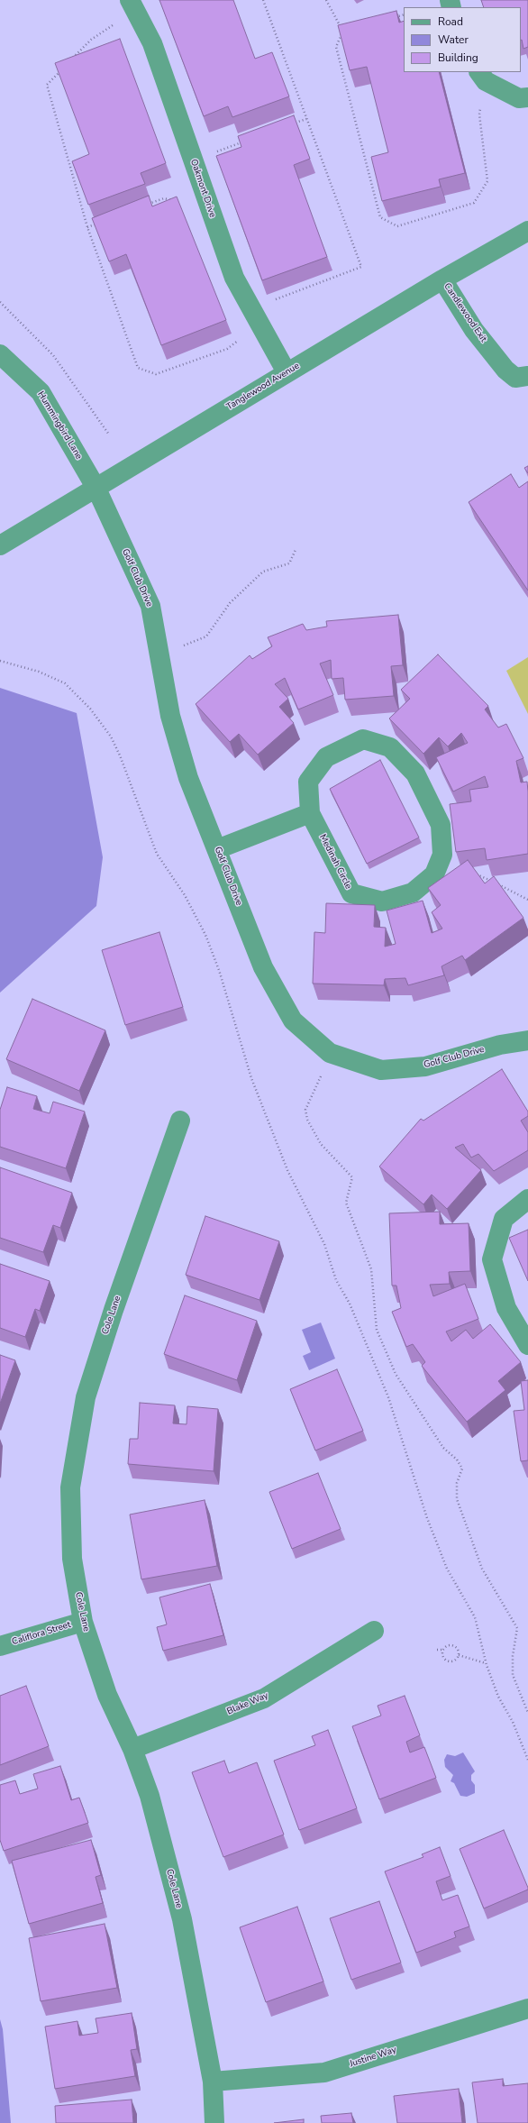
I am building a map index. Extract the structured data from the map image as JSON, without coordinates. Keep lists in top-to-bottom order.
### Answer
{
  "streets": {
    "street": [
      "Oakmont Drive",
      "Candlewood Exit",
      "Tanglewood Avenue",
      "Hummingbird Lane",
      "Golf Club Drive",
      "Medinah Circle",
      "Cole Lane",
      "Califlora Street",
      "Blake Way",
      "Justine Way"
    ]
  },
  "crossings": [
    ["Oakmont Drive", "Tanglewood Avenue"],
    ["Candlewood Exit", "Tanglewood Avenue"],
    ["Tanglewood Avenue", "Hummingbird Lane"],
    ["Tanglewood Avenue", "Golf Club Drive"],
    ["Hummingbird Lane", "Golf Club Drive"],
    ["Cole Lane", "Califlora Street"],
    ["Cole Lane", "Blake Way"],
    ["Cole Lane", "Justine Way"]
  ],
  "legend": ["Road", "Water", "Building"]
}
